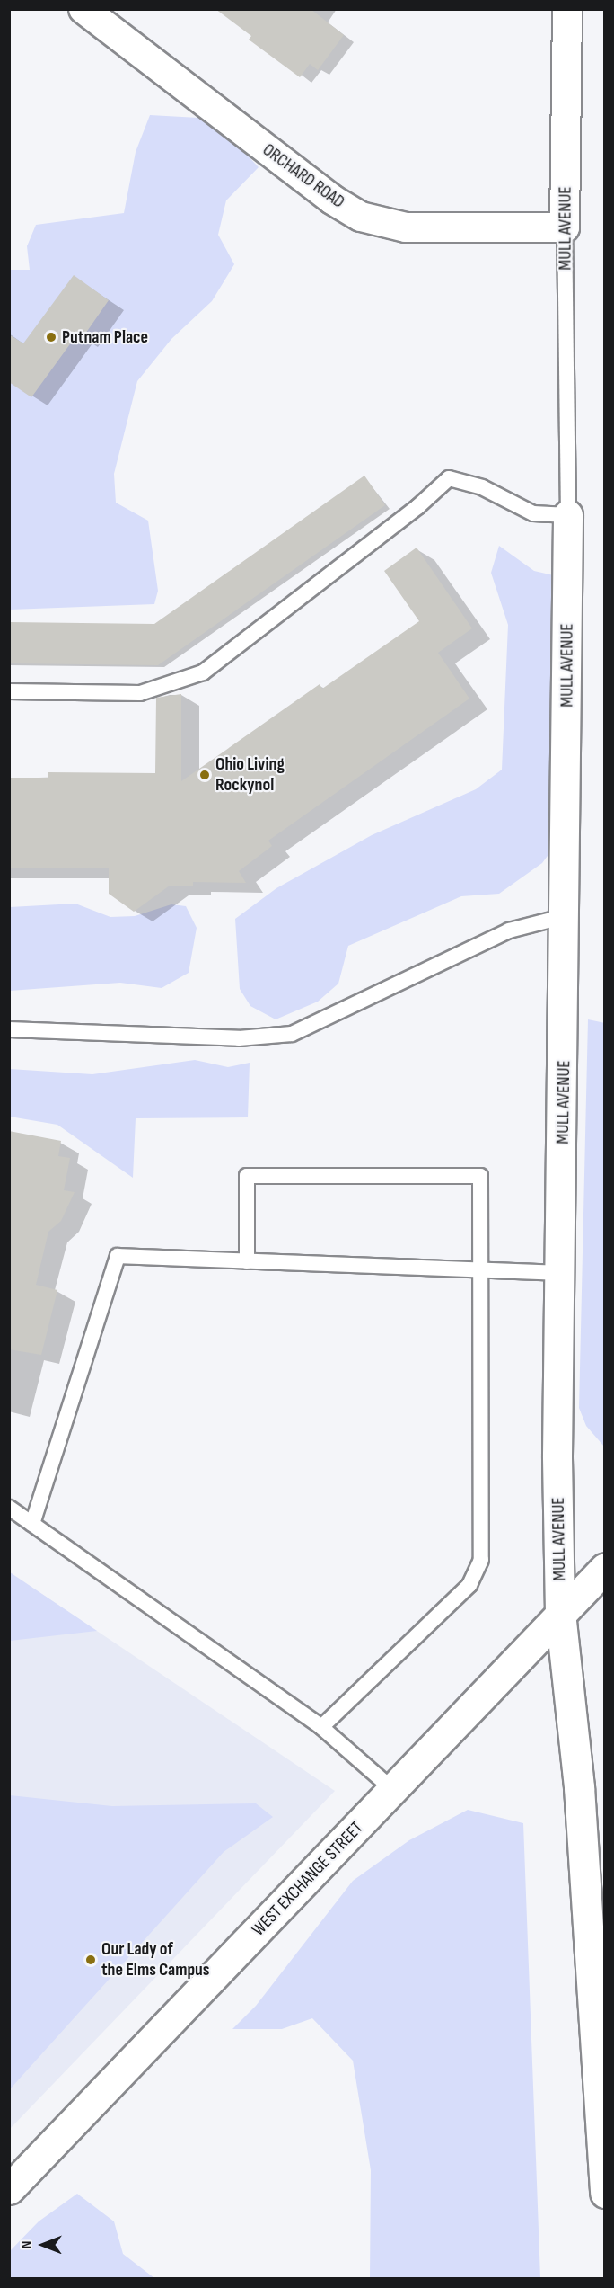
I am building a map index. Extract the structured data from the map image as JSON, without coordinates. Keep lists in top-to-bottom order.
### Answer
{
  "streets": {
    "main road": ["MULL AVENUE", "WEST EXCHANGE STREET"],
    "street": ["ORCHARD ROAD"]
  },
  "crossings": [
    ["ORCHARD ROAD", "MULL AVENUE"],
    ["MULL AVENUE", "WEST EXCHANGE STREET"]
  ],
  "places": ["Putnam Place", "Ohio Living Rockynol", "Our Lady of the Elms Campus"],
  "north": "left"
}
